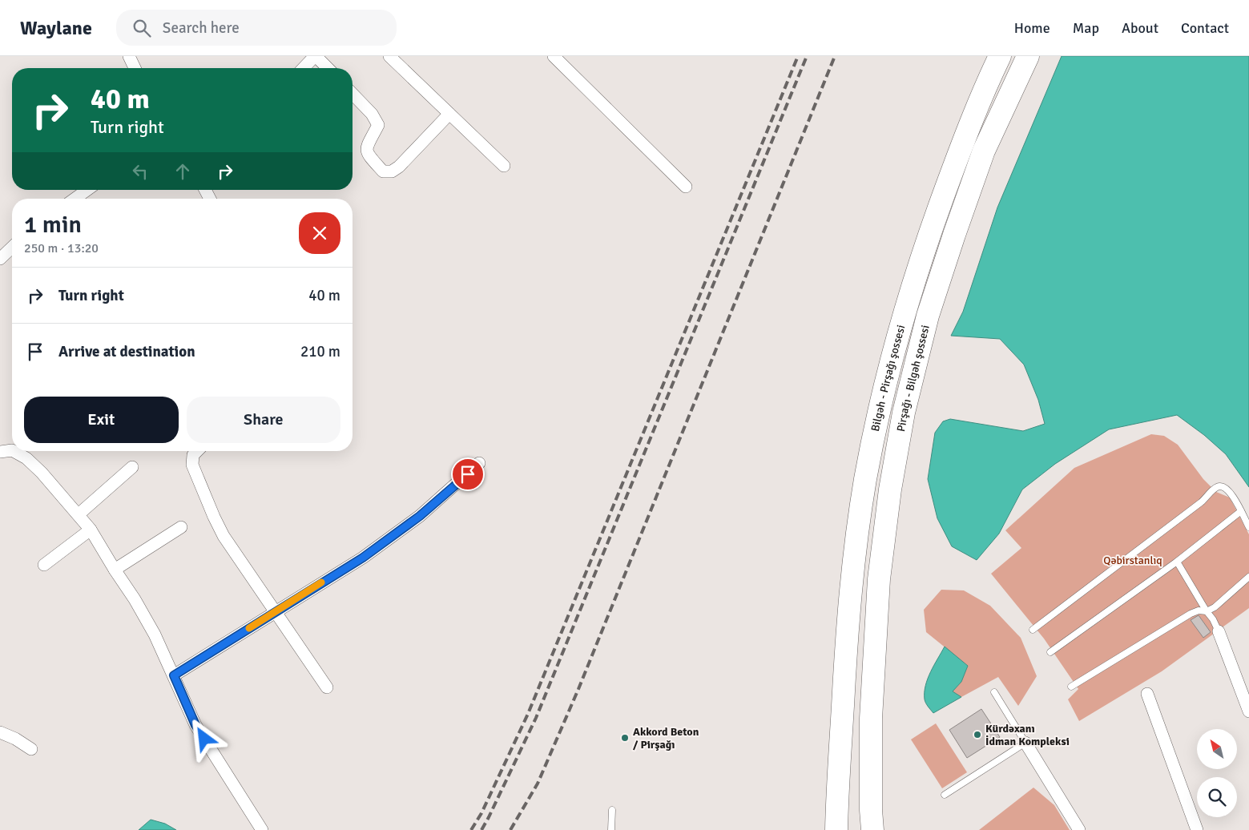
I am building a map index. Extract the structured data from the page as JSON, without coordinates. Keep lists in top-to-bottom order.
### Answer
{
  "streets": {
    "highway": ["Bilgəh - Pirşağı şossesi", "Pirşağı - Bilgəh şossesi"]
  },
  "parks": ["Qəbirstanlıq"],
  "places": ["Kürdəxanı İdman Kompleksi", "Akkord Beton / Pirşağı"],
  "north": "top left",
  "page": {
    "header": "Waylane",
    "search": "Search here",
    "nav": [
      "Home",
      "Map",
      "About",
      "Contact"
    ],
    "turn": ["40 m", "Turn right"],
    "heading": ["1 min", "250 m · 13:20"],
    "list": [
      {
        "name": "Turn right",
        "value": "40 m"
      },
      {
        "name": "Arrive at destination",
        "value": "210 m"
      }
    ],
    "buttons": ["Exit", "Share"]
  }
}
